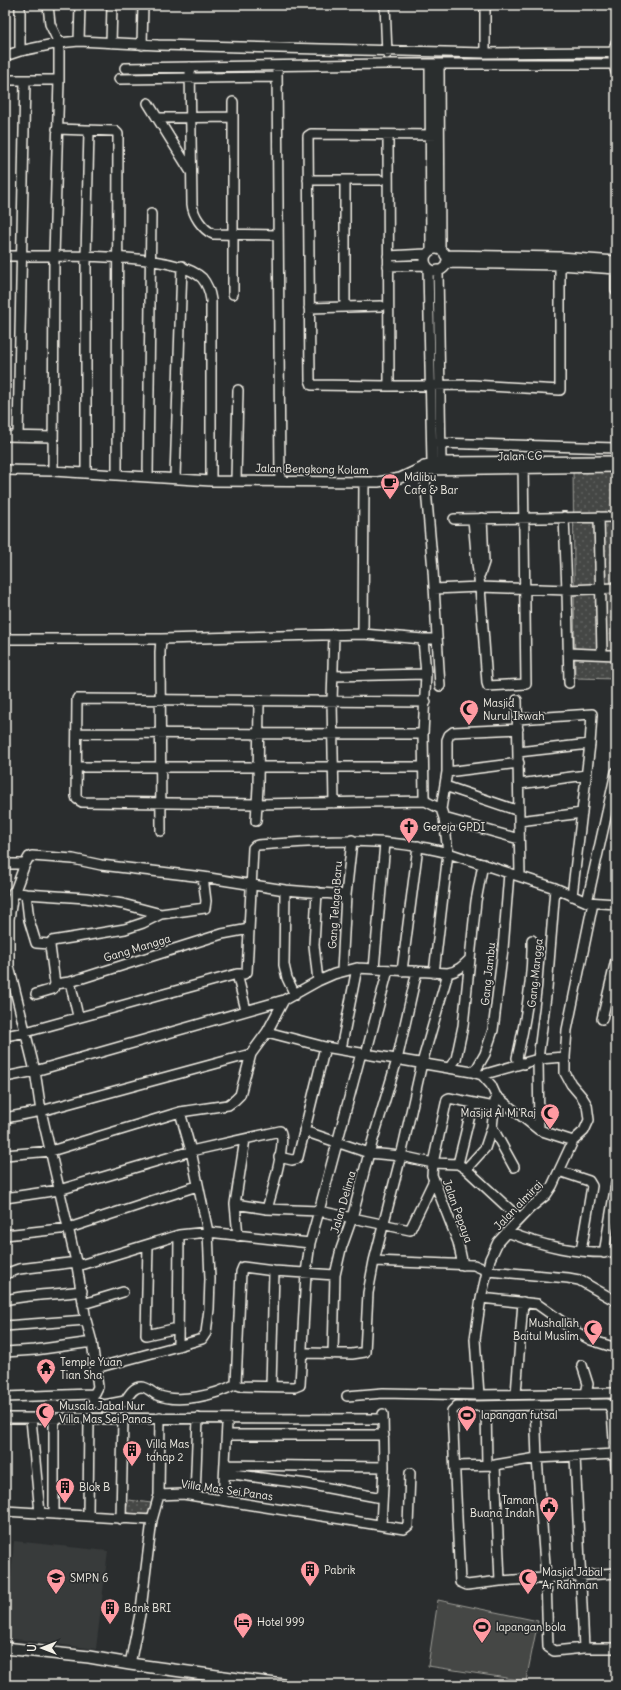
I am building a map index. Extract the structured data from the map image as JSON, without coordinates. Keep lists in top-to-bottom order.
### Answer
{
  "streets": {
    "street": [
      "Jalan CG",
      "Jalan Bengkong Kolam",
      "Gang Telaga Baru",
      "Gang Mangga",
      "Gang Jambu",
      "Jalan Delima",
      "Jalan almiraj",
      "Jalan Pepaya",
      "Villa Mas Sei.Panas"
    ]
  },
  "crossings": [
    ["Jalan CG", "Jalan Bengkong Kolam"]
  ],
  "places": {
    "cafe": ["Malibu Cafe & Bar"],
    "mosque": [
      "Masjid Nurul Ikwah",
      "Masjid Al Mi'Raj",
      "Mushallah Baitul Muslim",
      "Musala Jabal Nur Villa Mas Sei.Panas",
      "Masjid Jabal Ar Rahman"
    ],
    "church": ["Gereja GPDI"],
    "temple": ["Temple Yuan Tian Sha"],
    "sports": ["lapangan futsal", "lapangan bola"],
    "building": [
      "Villa Mas tahap 2",
      "Blok B",
      "Pabrik",
      "Bank BRI"
    ],
    "public building": ["Taman Buana Indah"],
    "school or university": ["SMPN 6"],
    "hotel": ["Hotel 999"]
  },
  "north": "left"
}
